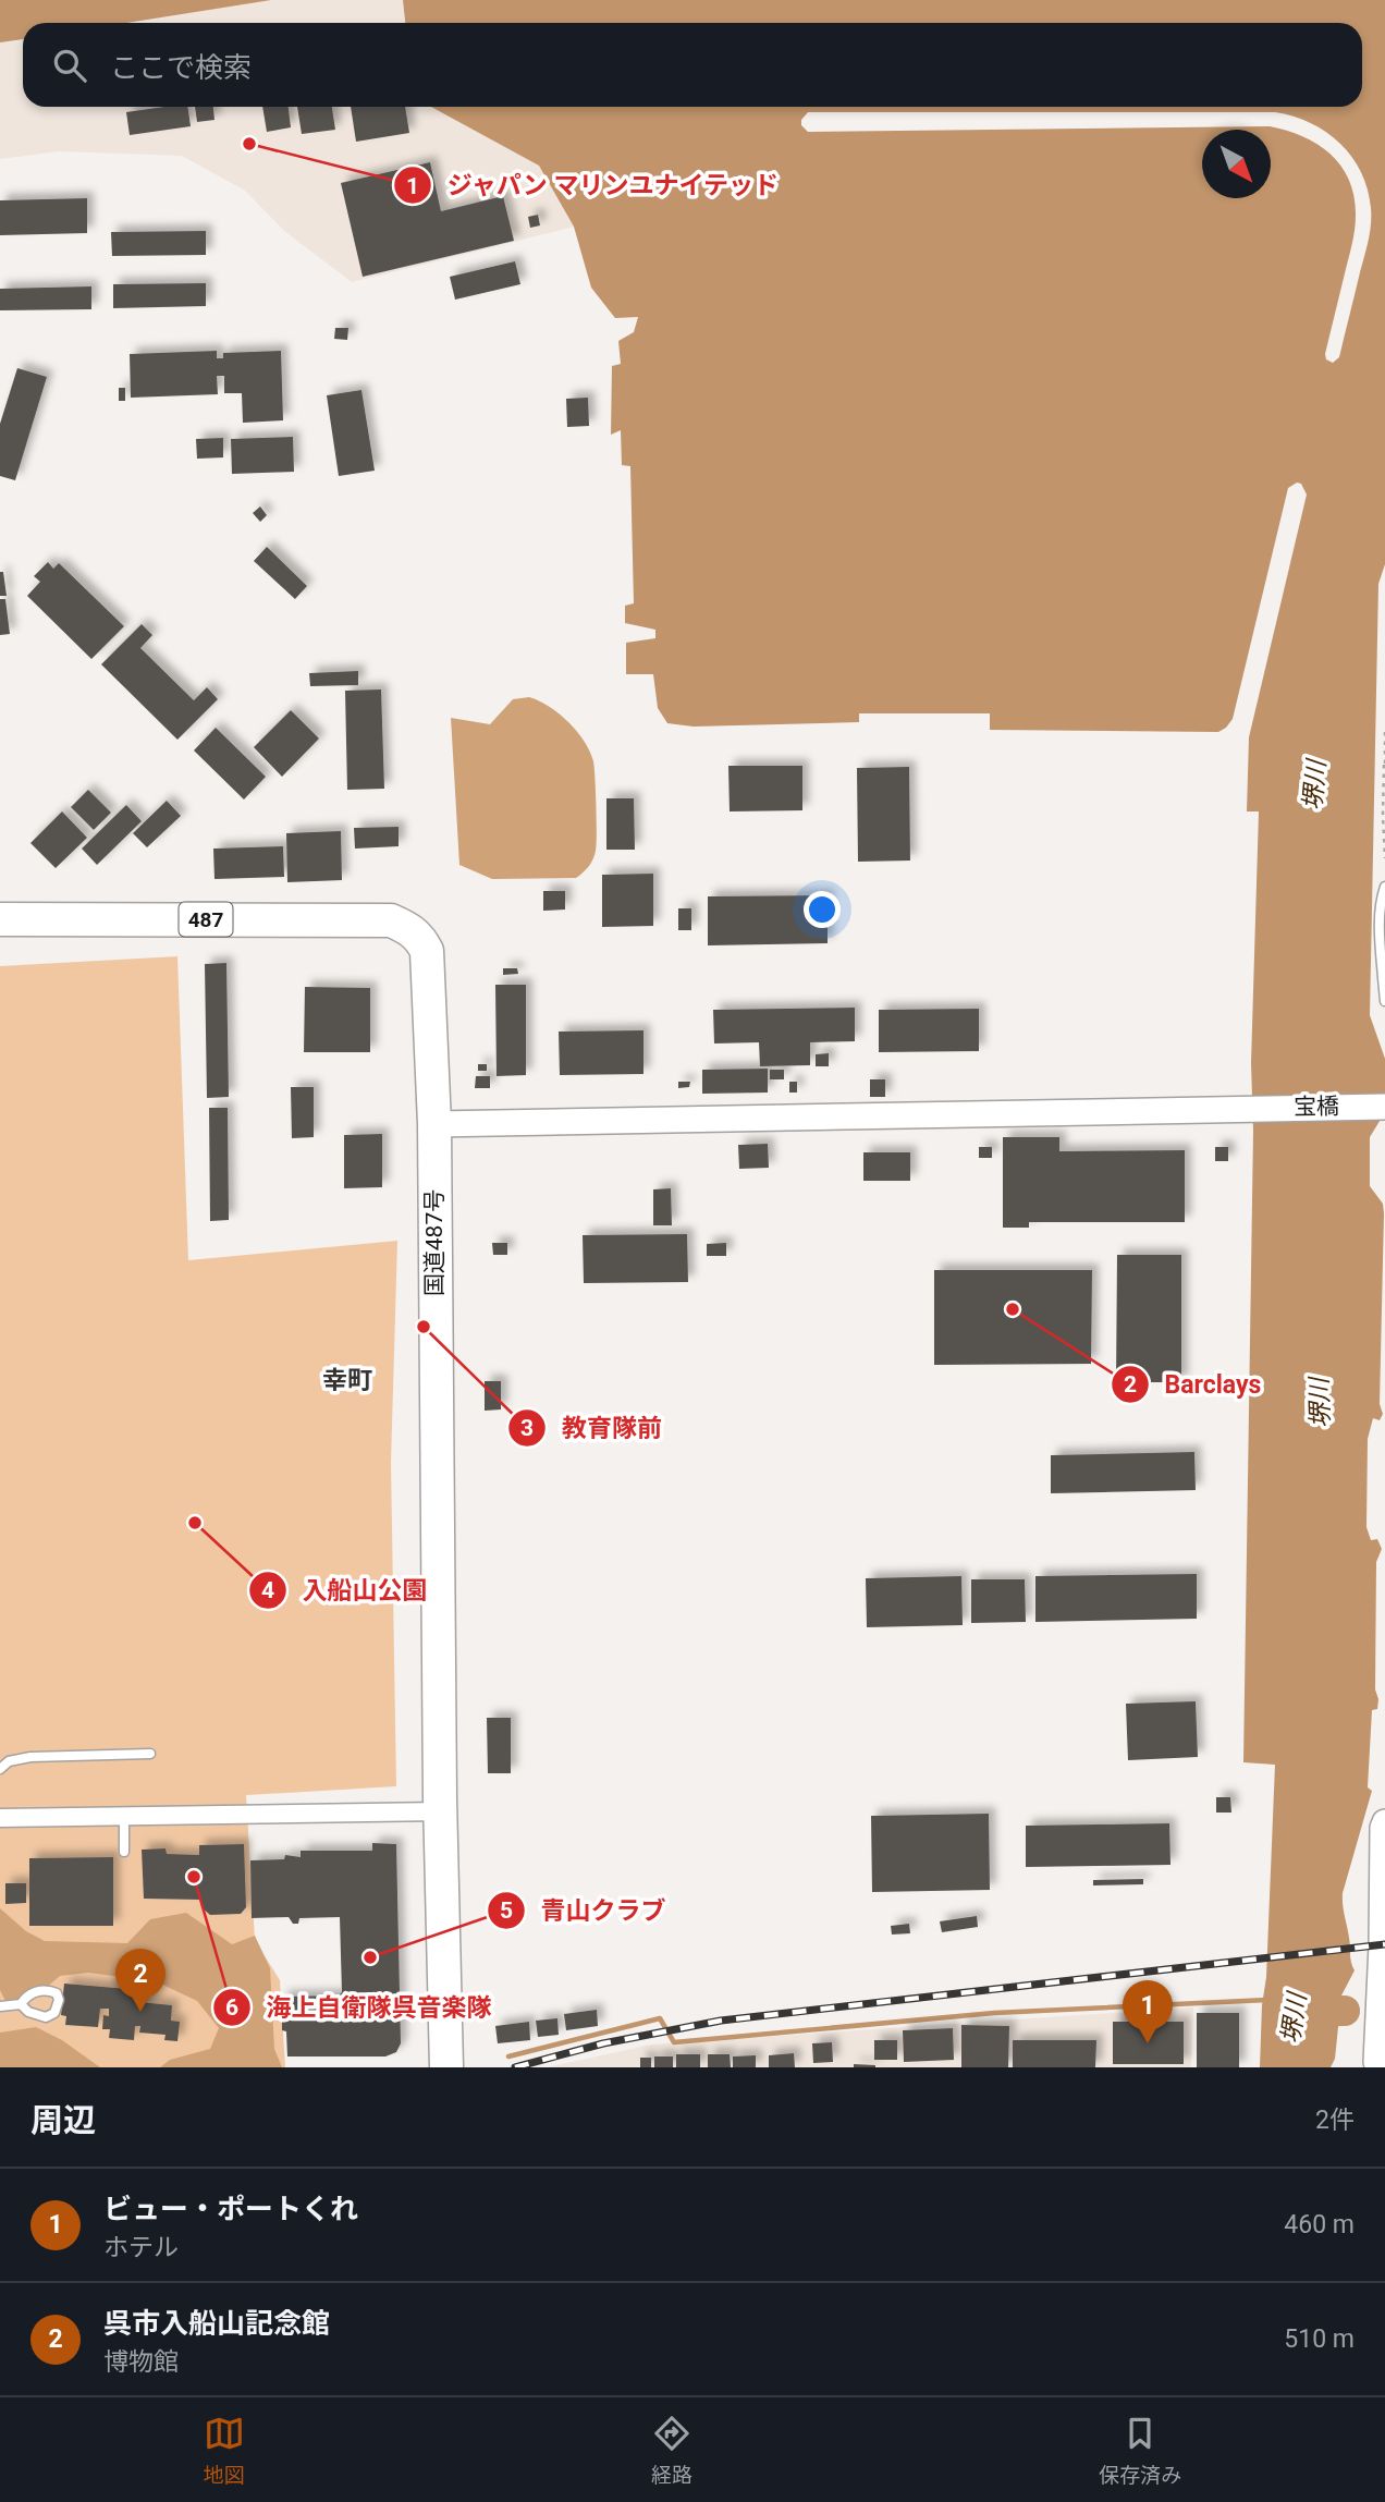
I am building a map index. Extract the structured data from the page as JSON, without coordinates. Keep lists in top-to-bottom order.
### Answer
{
  "streets": {
    "highway": ["487", "国道487号"],
    "street": ["宝橋"]
  },
  "crossings": [
    ["宝橋", "国道487号"]
  ],
  "districts": ["幸町"],
  "water": ["堺川"],
  "places": [
    "ジャパン マリンユナイテッド",
    "Barclays",
    "教育隊前",
    "入船山公園",
    "海上自衛隊呉音楽隊",
    "青山クラブ"
  ],
  "north": "bottom right",
  "page": {
    "search": "ここで検索",
    "pins": ["2", "1"],
    "heading": ["周辺", "2件"],
    "list": [
      {
        "mark": "1",
        "name": "ビュー・ポートくれ",
        "note": "ホテル",
        "value": "460 m"
      },
      {
        "mark": "2",
        "name": "呉市入船山記念館",
        "note": "博物館",
        "value": "510 m"
      }
    ],
    "nav": ["地図", "経路", "保存済み"]
  }
}
